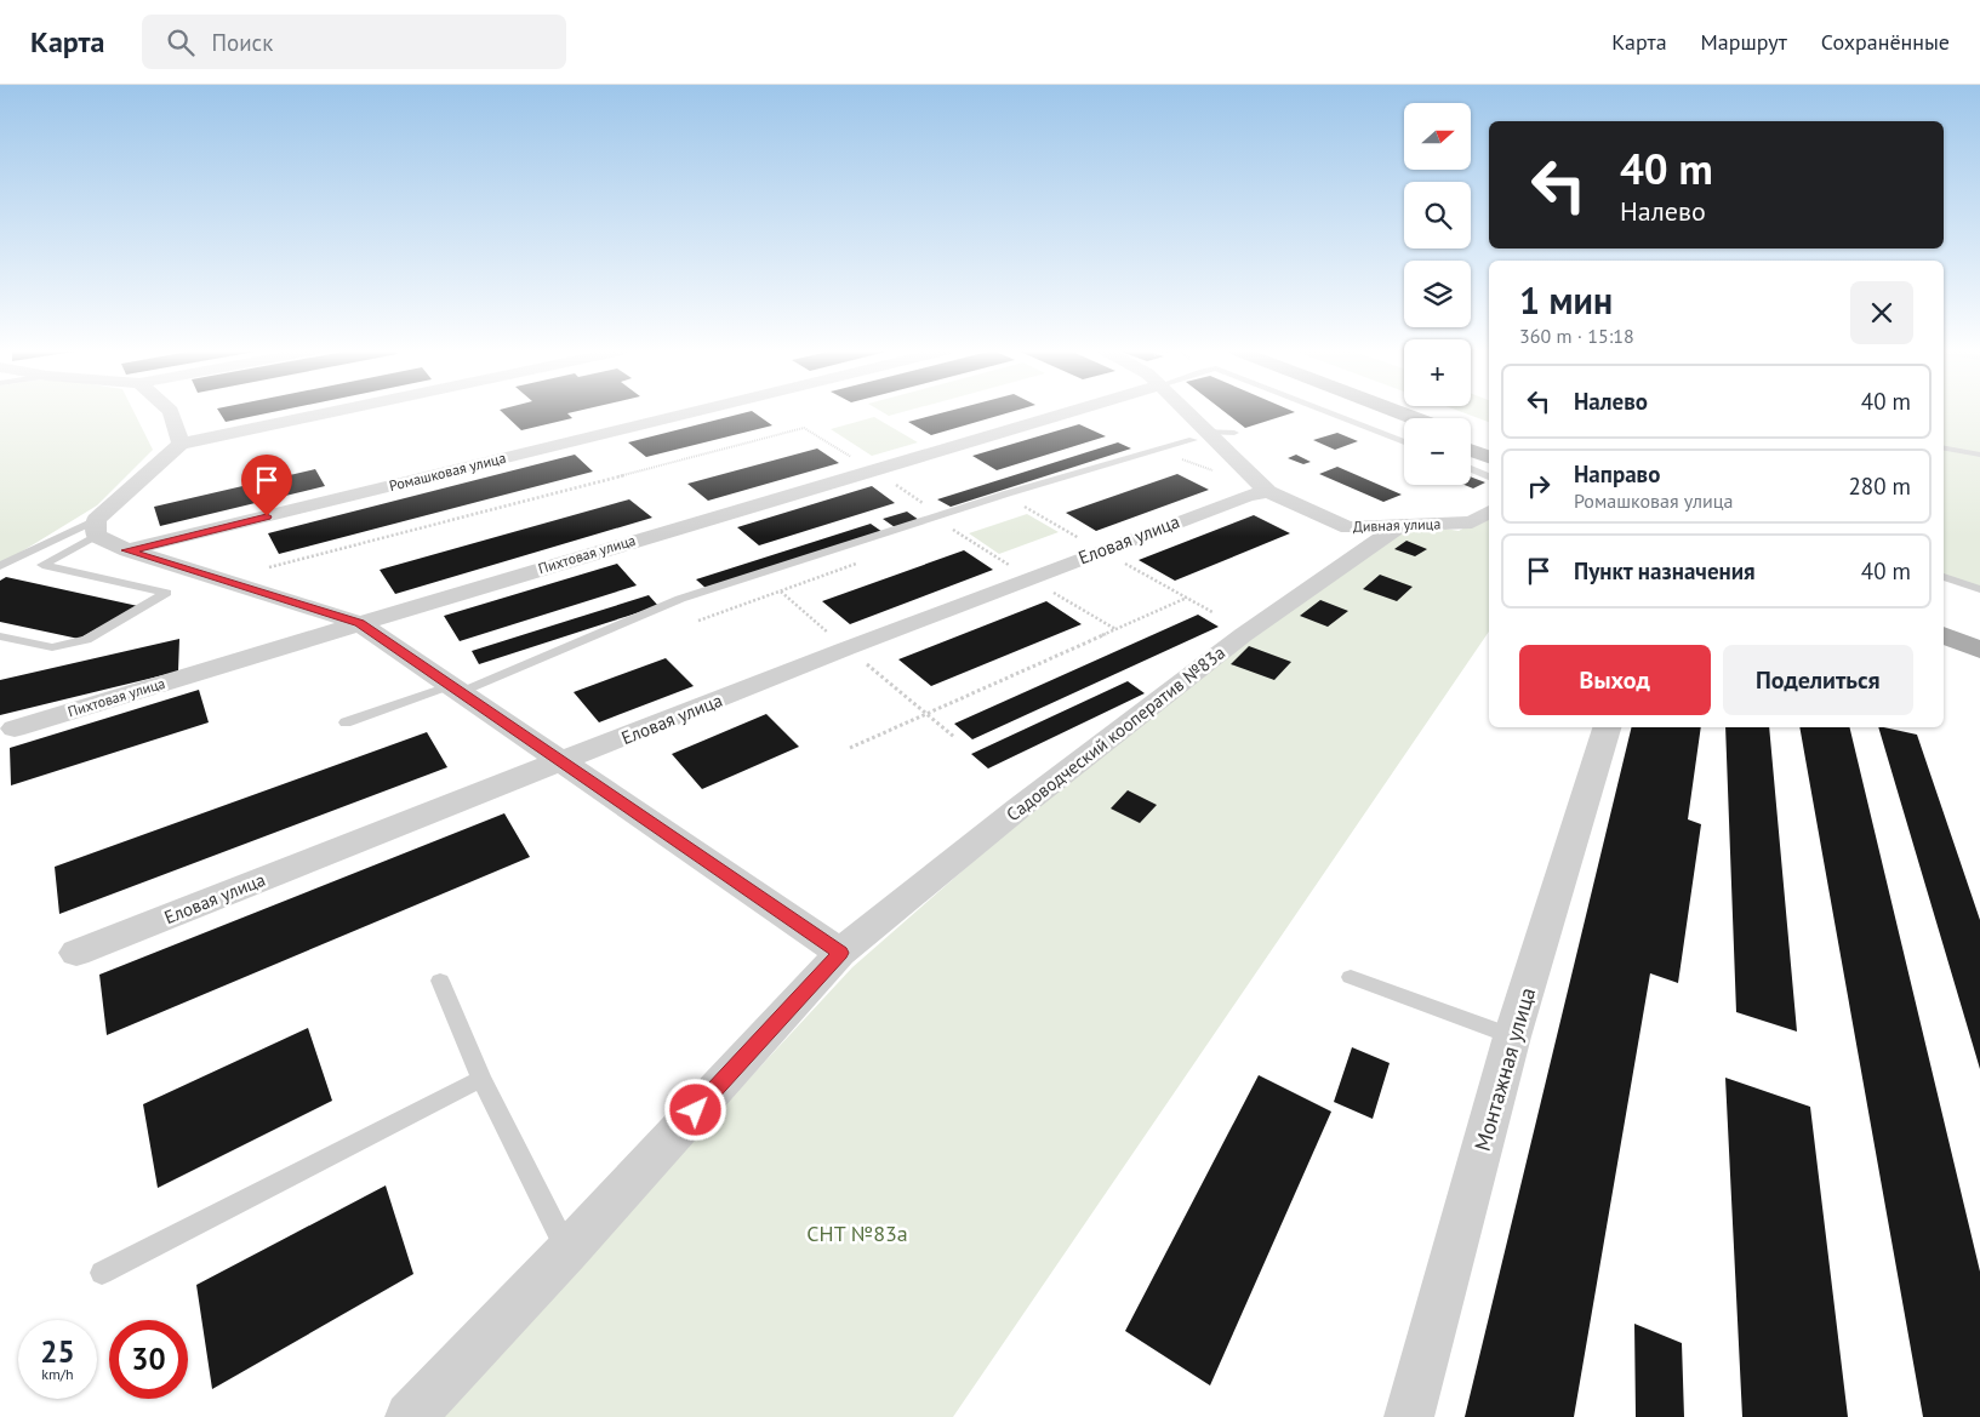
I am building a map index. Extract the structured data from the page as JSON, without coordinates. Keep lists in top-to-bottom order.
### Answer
{
  "streets": {
    "street": [
      "Ромашковая улица",
      "Дивная улица",
      "Еловая улица",
      "Пихтовая улица",
      "Садоводческий кооператив №83а",
      "Монтажная улица"
    ]
  },
  "crossings": [
    ["Дивная улица", "Еловая улица"],
    ["Дивная улица", "Садоводческий кооператив №83а"]
  ],
  "parks": ["СНТ №83а"],
  "north": "right",
  "page": {
    "header": "Карта",
    "search": "Поиск",
    "nav": ["Карта", "Маршрут", "Сохранённые"],
    "map_buttons": ["+", "−"],
    "turn": ["40 m", "Налево"],
    "heading": ["1 мин", "360 m · 15:18"],
    "list": [
      {
        "name": "Налево",
        "value": "40 m"
      },
      {
        "name": "Направо",
        "note": "Ромашковая улица",
        "value": "280 m"
      },
      {
        "name": "Пункт назначения",
        "value": "40 m"
      }
    ],
    "buttons": ["Выход", "Поделиться"],
    "speed": "25 km/h",
    "limit": "30"
  }
}
